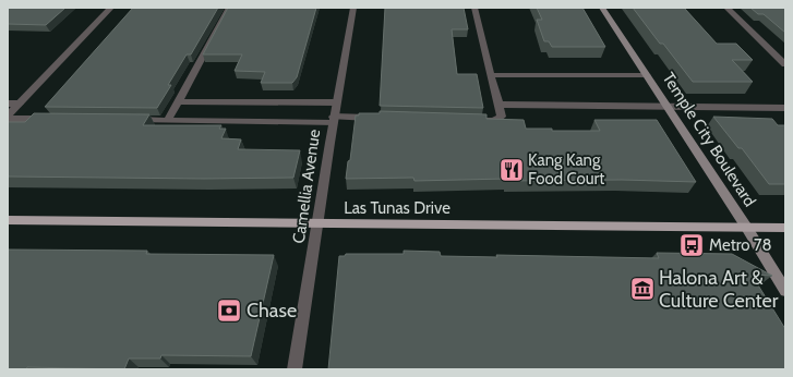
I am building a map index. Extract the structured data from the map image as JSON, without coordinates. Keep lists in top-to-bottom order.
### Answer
{
  "streets": {
    "main road": ["Temple City Boulevard", "Las Tunas Drive"],
    "street": ["Camellia Avenue"]
  },
  "crossings": [
    ["Temple City Boulevard", "Las Tunas Drive"],
    ["Camellia Avenue", "Las Tunas Drive"]
  ],
  "places": {
    "restaurant": ["Kang Kang Food Court"],
    "bus stop": ["Metro 78"],
    "museum": ["Halona Art & Culture Center"],
    "bank": ["Chase"]
  }
}
